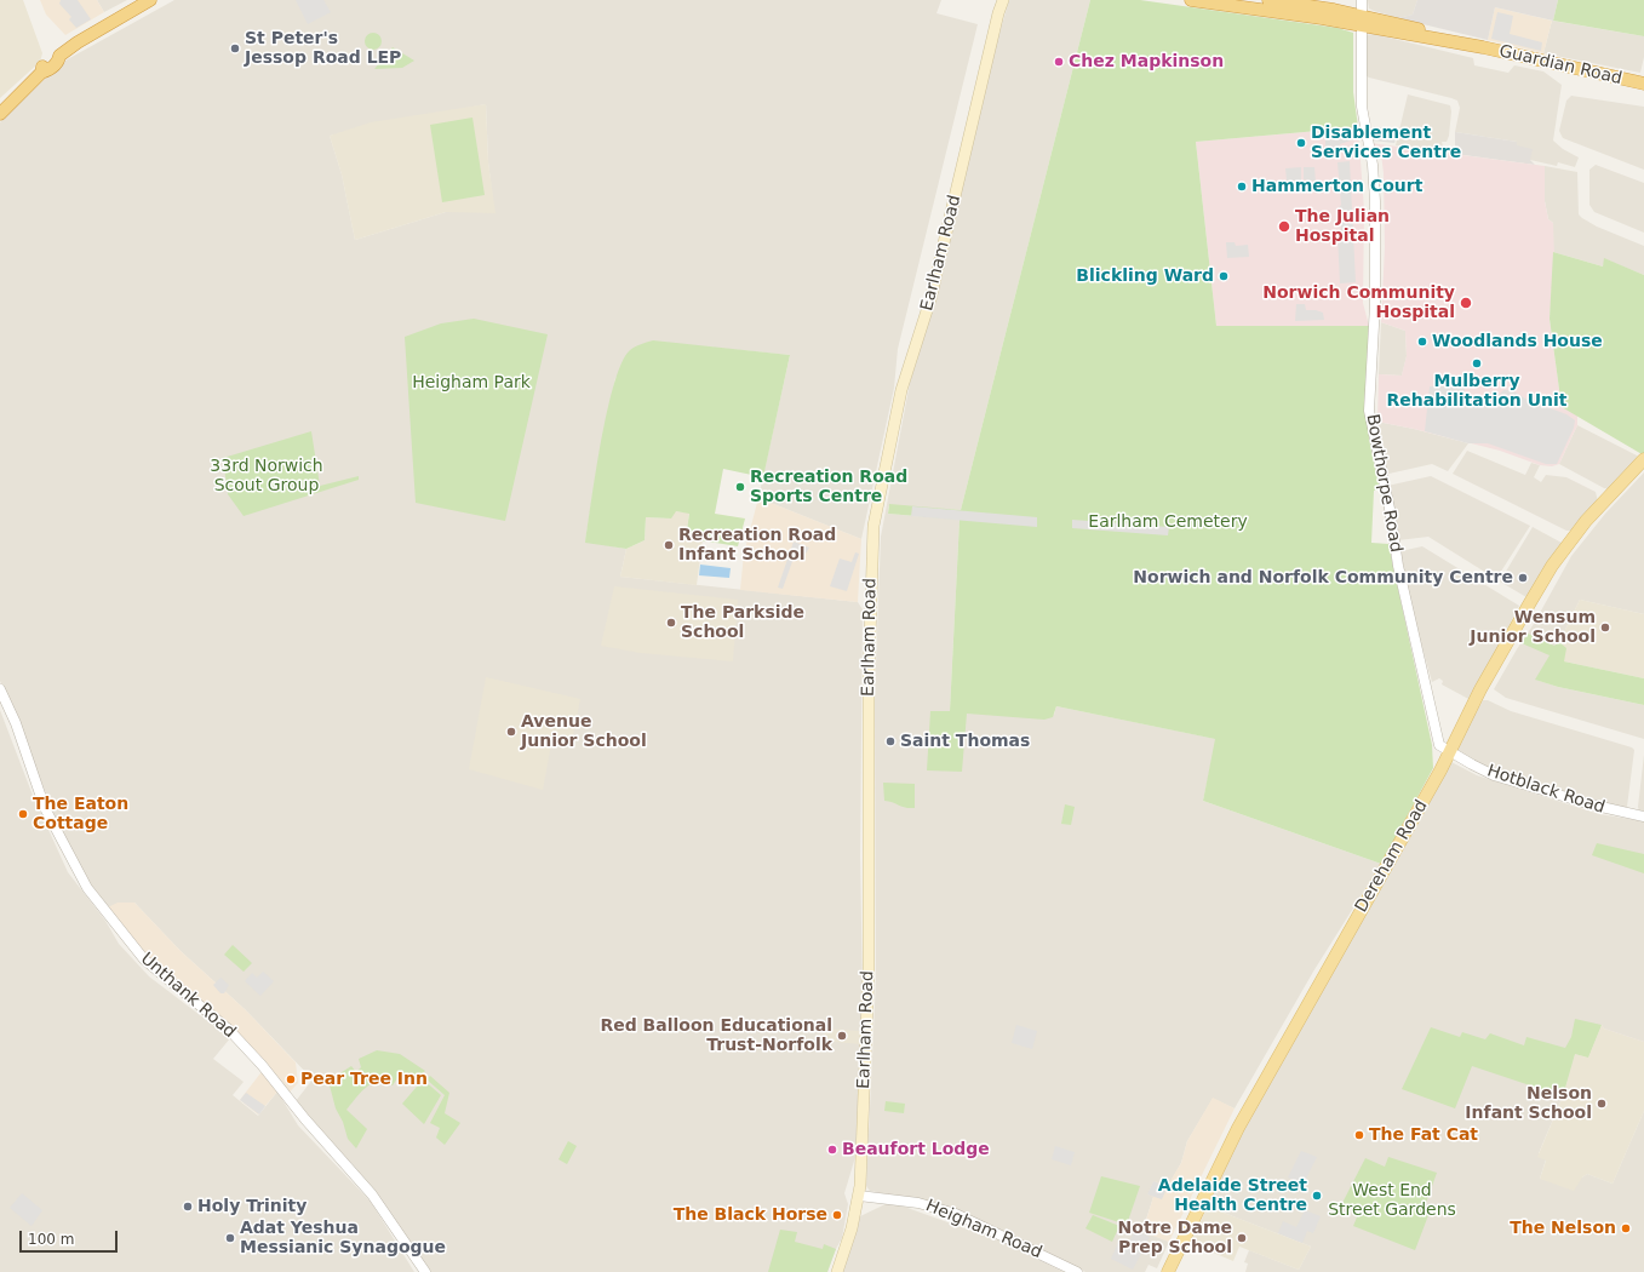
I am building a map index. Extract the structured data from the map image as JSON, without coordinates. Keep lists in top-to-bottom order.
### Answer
{
  "streets": {
    "highway": ["Guardian Road"],
    "main road": ["Earlham Road", "Dereham Road"],
    "street": [
      "Bowthorpe Road",
      "Hotblack Road",
      "Unthank Road",
      "Heigham Road"
    ]
  },
  "crossings": [
    ["Guardian Road", "Bowthorpe Road"],
    ["Earlham Road", "Heigham Road"],
    ["Bowthorpe Road", "Hotblack Road"],
    ["Bowthorpe Road", "Dereham Road"],
    ["Hotblack Road", "Dereham Road"]
  ],
  "parks": [
    "Heigham Park",
    "33rd Norwich Scout Group",
    "Earlham Cemetery",
    "West End Street Gardens"
  ],
  "places": [
    "St Peter's Jessop Road LEP",
    "Chez Mapkinson",
    "Disablement Services Centre",
    "Hammerton Court",
    "The Julian Hospital",
    "Blickling Ward",
    "Norwich Community Hospital",
    "Woodlands House",
    "Mulberry Rehabilitation Unit",
    "Recreation Road Sports Centre",
    "Recreation Road Infant School",
    "Norwich and Norfolk Community Centre",
    "The Parkside School",
    "Wensum Junior School",
    "Avenue Junior School",
    "Saint Thomas",
    "The Eaton Cottage",
    "Red Balloon Educational Trust-Norfolk",
    "Pear Tree Inn",
    "Nelson Infant School",
    "The Fat Cat",
    "Beaufort Lodge",
    "Adelaide Street Health Centre",
    "Holy Trinity",
    "The Black Horse",
    "The Nelson",
    "Adat Yeshua Messianic Synagogue",
    "Notre Dame Prep School"
  ],
  "scale_bar": "100 m"
}
